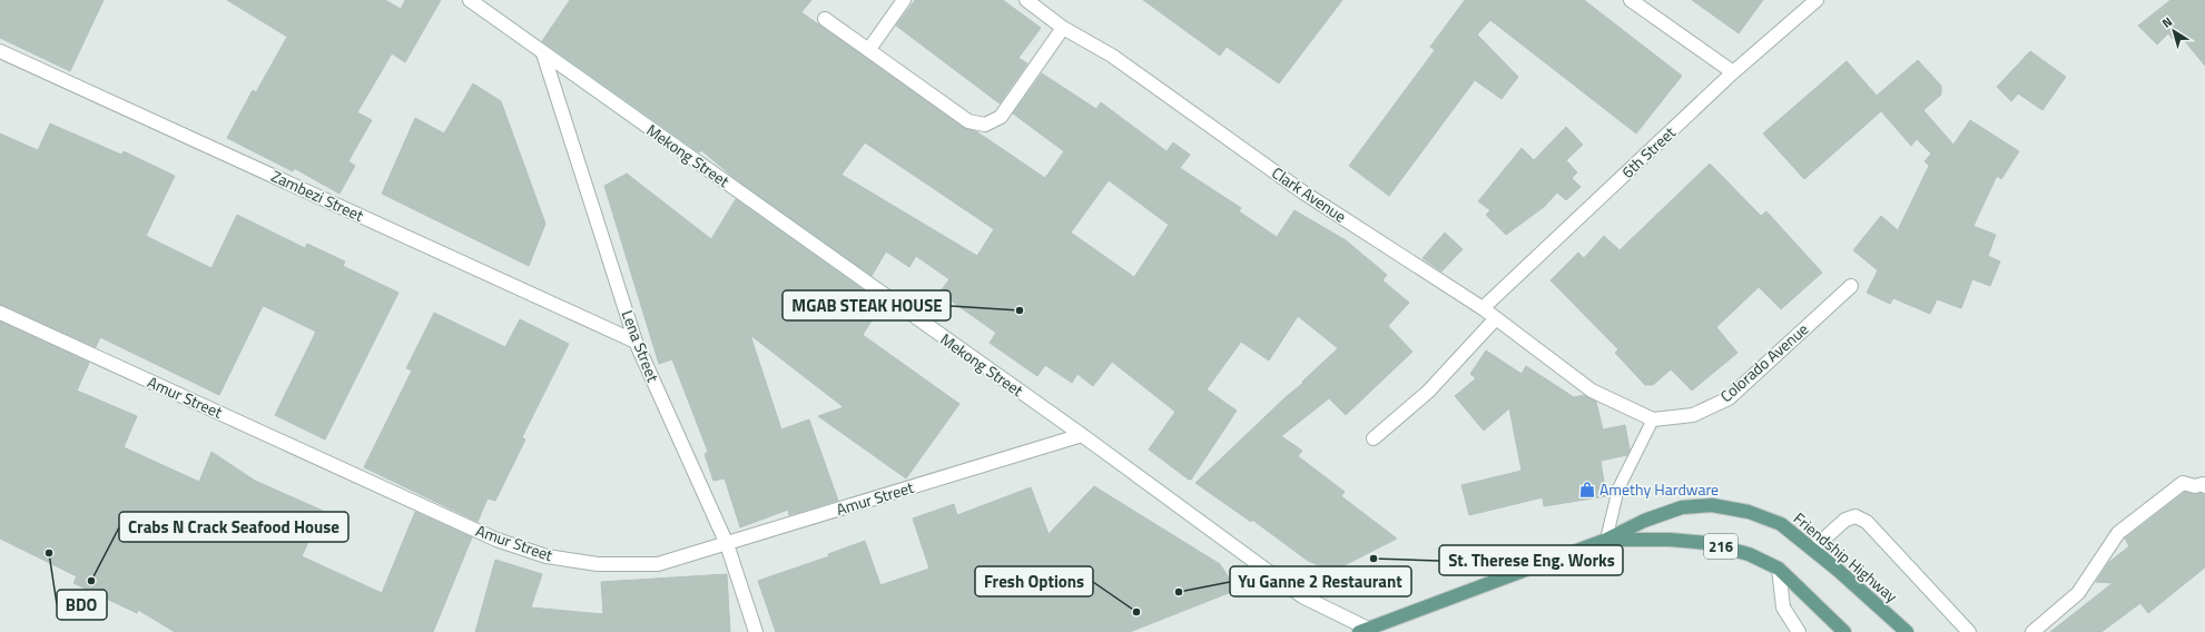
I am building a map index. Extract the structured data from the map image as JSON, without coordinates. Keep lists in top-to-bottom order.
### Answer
{
  "streets": {
    "main road": ["216", "Friendship Highway"],
    "street": [
      "6th Street",
      "Mekong Street",
      "Clark Avenue",
      "Zambezi Street",
      "Lena Street",
      "Colorado Avenue",
      "Amur Street"
    ]
  },
  "crossings": [
    ["6th Street", "Clark Avenue"],
    ["Mekong Street", "Lena Street"],
    ["Mekong Street", "Amur Street"],
    ["Mekong Street", "Friendship Highway"],
    ["Clark Avenue", "Colorado Avenue"],
    ["Zambezi Street", "Lena Street"],
    ["Lena Street", "Amur Street"]
  ],
  "places": {
    "other": [
      "MGAB STEAK HOUSE",
      "BDO",
      "St. Therese Eng. Works",
      "Crabs N Crack Seafood House",
      "Yu Ganne 2 Restaurant",
      "Fresh Options"
    ],
    "shop": ["Amethy Hardware"]
  },
  "north": "top left"
}
